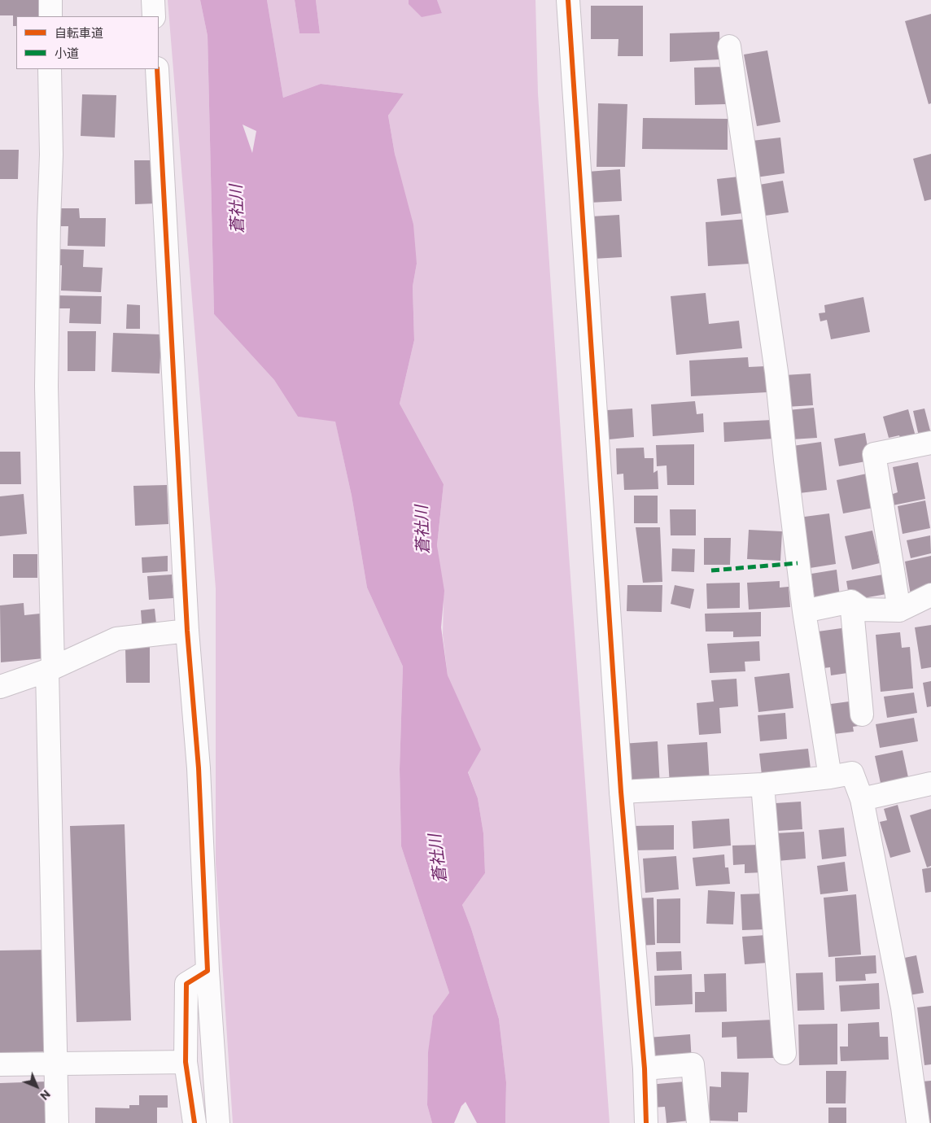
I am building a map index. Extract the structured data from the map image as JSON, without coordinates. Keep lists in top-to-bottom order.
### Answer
{
  "water": ["蒼社川"],
  "legend": ["自転車道", "小道"],
  "north": "bottom right"
}
